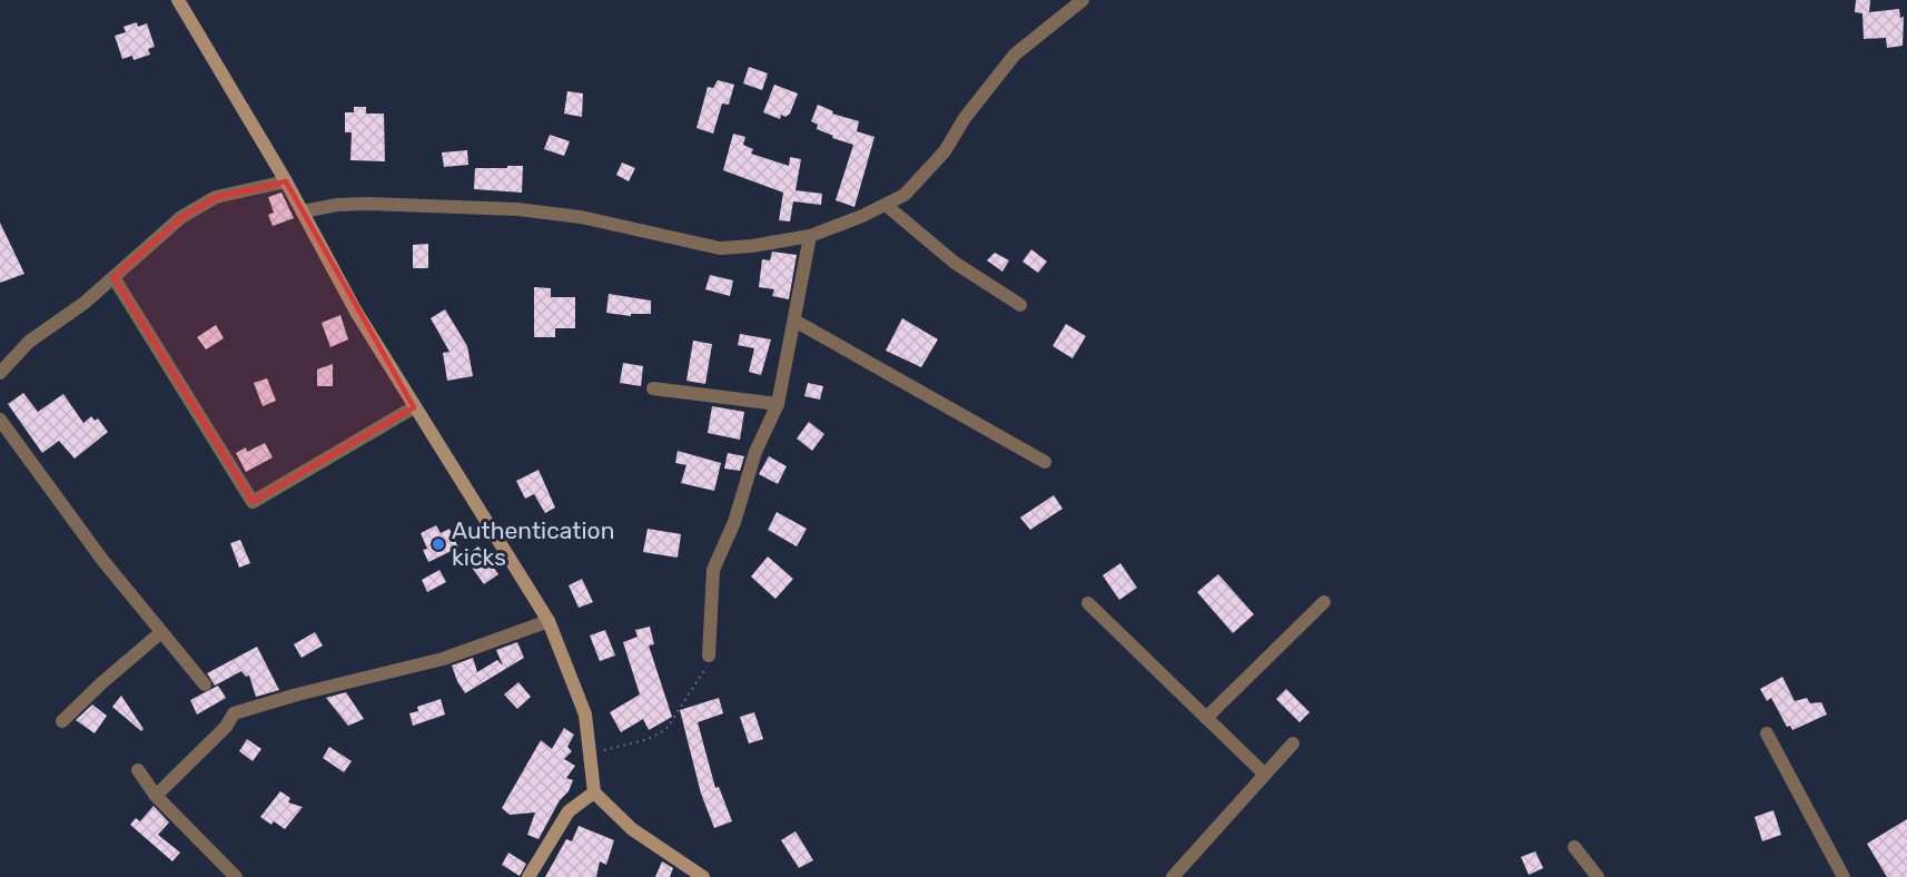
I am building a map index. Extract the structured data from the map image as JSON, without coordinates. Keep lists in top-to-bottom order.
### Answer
{
  "places": ["Authentication kicks"]
}
